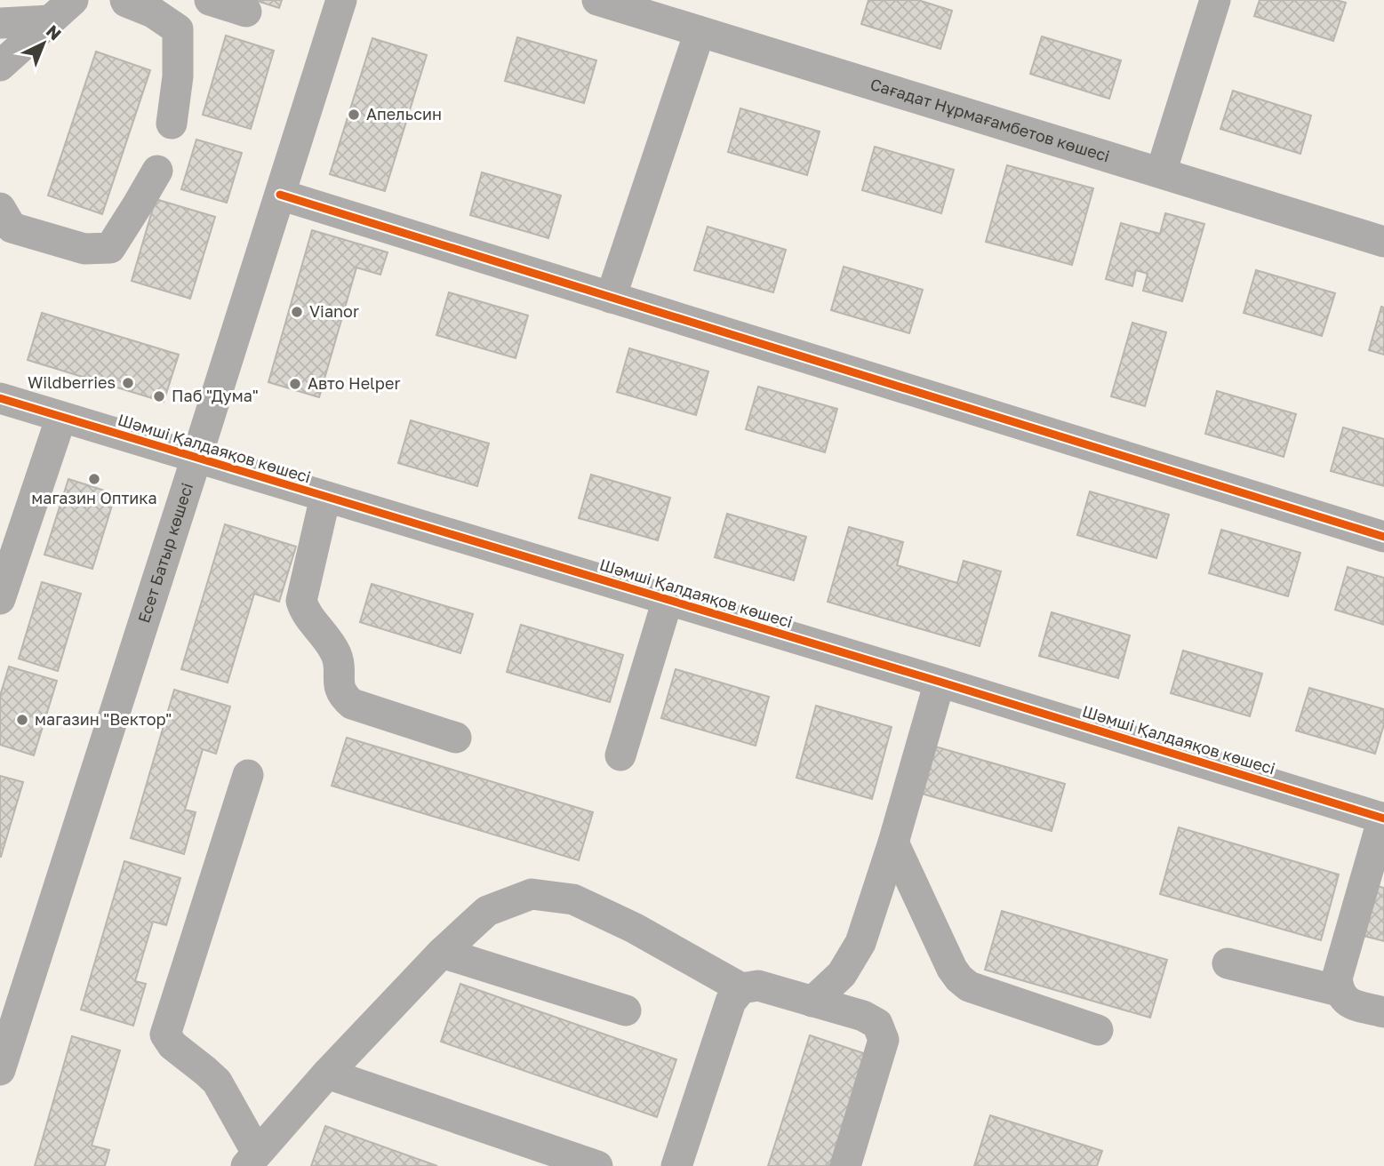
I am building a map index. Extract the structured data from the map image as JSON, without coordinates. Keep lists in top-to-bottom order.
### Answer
{
  "streets": {
    "street": ["Сағадат Нұрмағамбетов көшесі", "Шәмші Қалдаяқов көшесі", "Есет Батыр көшесі"]
  },
  "crossings": [
    ["Шәмші Қалдаяқов көшесі", "Есет Батыр көшесі"]
  ],
  "places": [
    "Апельсин",
    "Vianor",
    "Wildberries",
    "Авто Helper",
    "Паб \"Дума\"",
    "магазин Оптика",
    "магазин \"Вектор\""
  ],
  "north": "top right"
}
